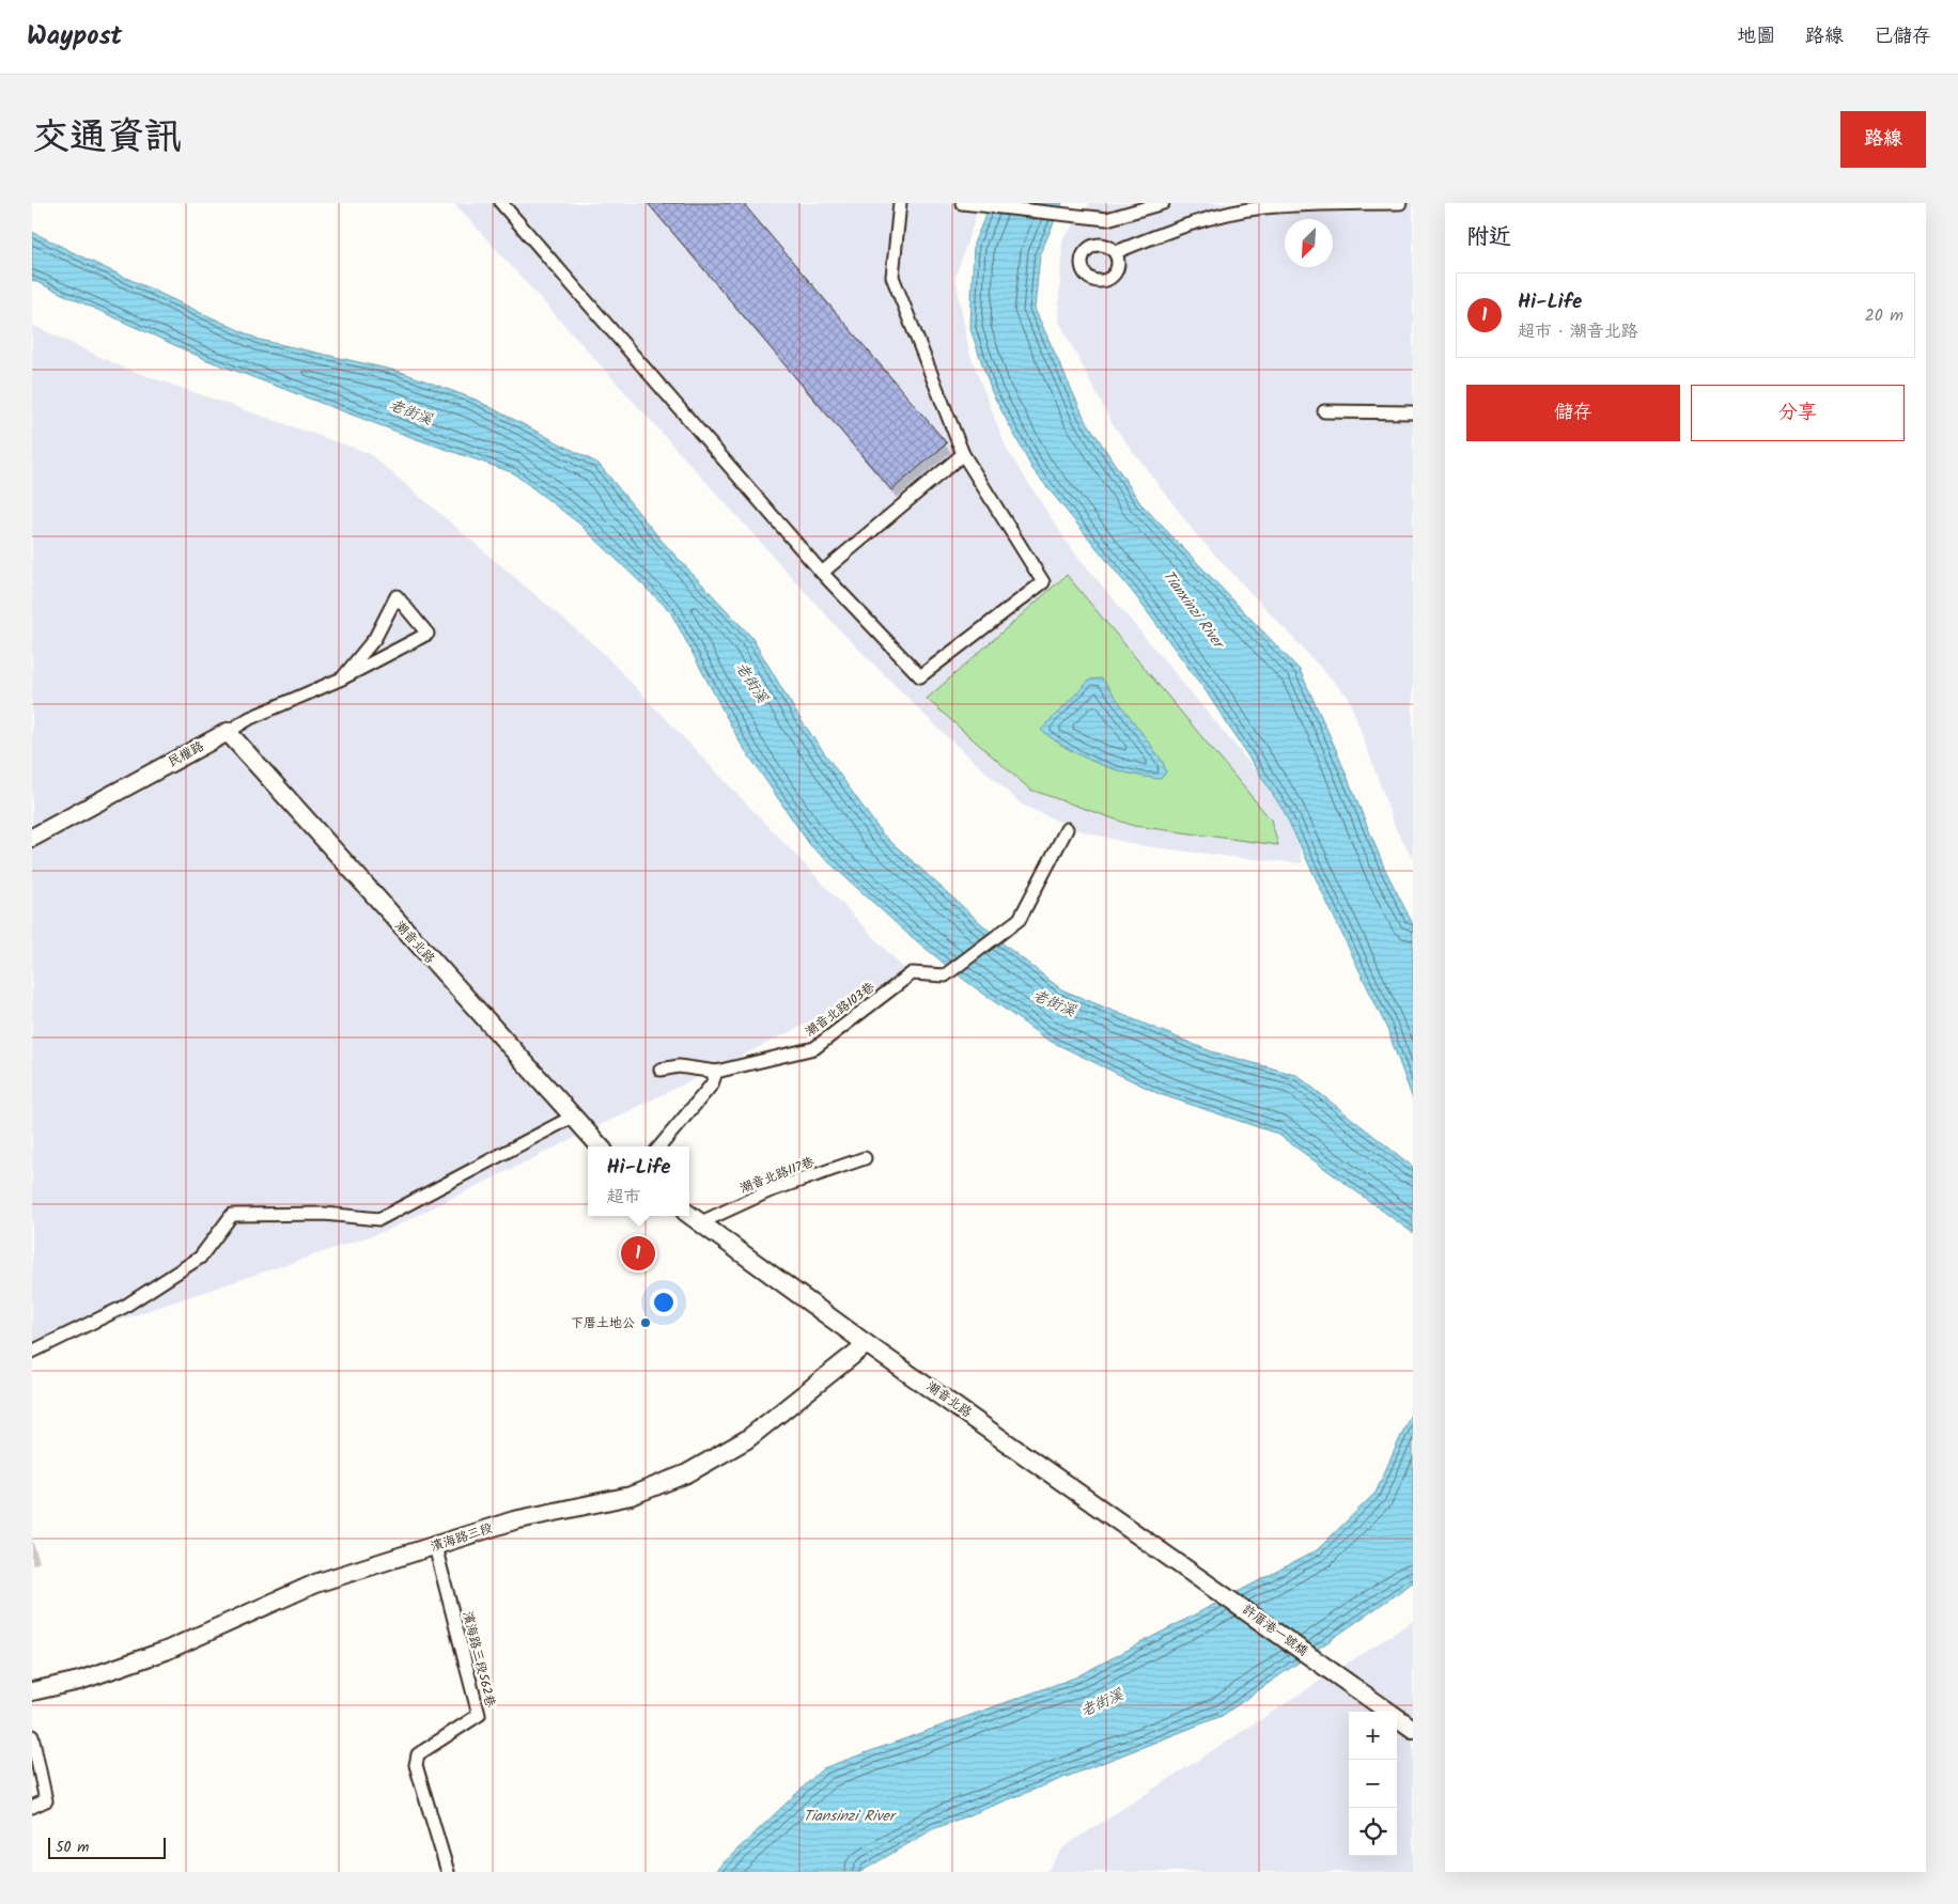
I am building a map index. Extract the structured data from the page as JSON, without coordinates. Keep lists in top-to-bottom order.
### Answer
{
  "streets": {
    "street": [
      "民權路",
      "潮音北路",
      "潮音北路103巷",
      "潮音北路117巷",
      "濱海路三段",
      "許厝港一號橋",
      "濱海路三段562巷"
    ]
  },
  "crossings": [
    ["民權路", "潮音北路"],
    ["潮音北路", "潮音北路117巷"],
    ["潮音北路", "濱海路三段"],
    ["潮音北路", "許厝港一號橋"],
    ["濱海路三段", "濱海路三段562巷"]
  ],
  "water": ["老街溪", "Tianxinzi River", "Tiansinzi River"],
  "places": ["下厝土地公"],
  "scale_bar": "50 m",
  "north": "bottom left",
  "page": {
    "header": "Waypost",
    "nav": ["地圖", "路線", "已儲存"],
    "title": "交通資訊",
    "buttons": [
      "路線",
      ["儲存", "分享"]
    ],
    "heading": "附近",
    "list": [
      {
        "mark": "1",
        "name": "Hi-Life",
        "note": "超市 · 潮音北路",
        "value": "20 m"
      }
    ],
    "popup": ["Hi-Life", "超市"],
    "pins": "1",
    "map_buttons": ["+", "−"],
    "scale": "50 m"
  }
}
